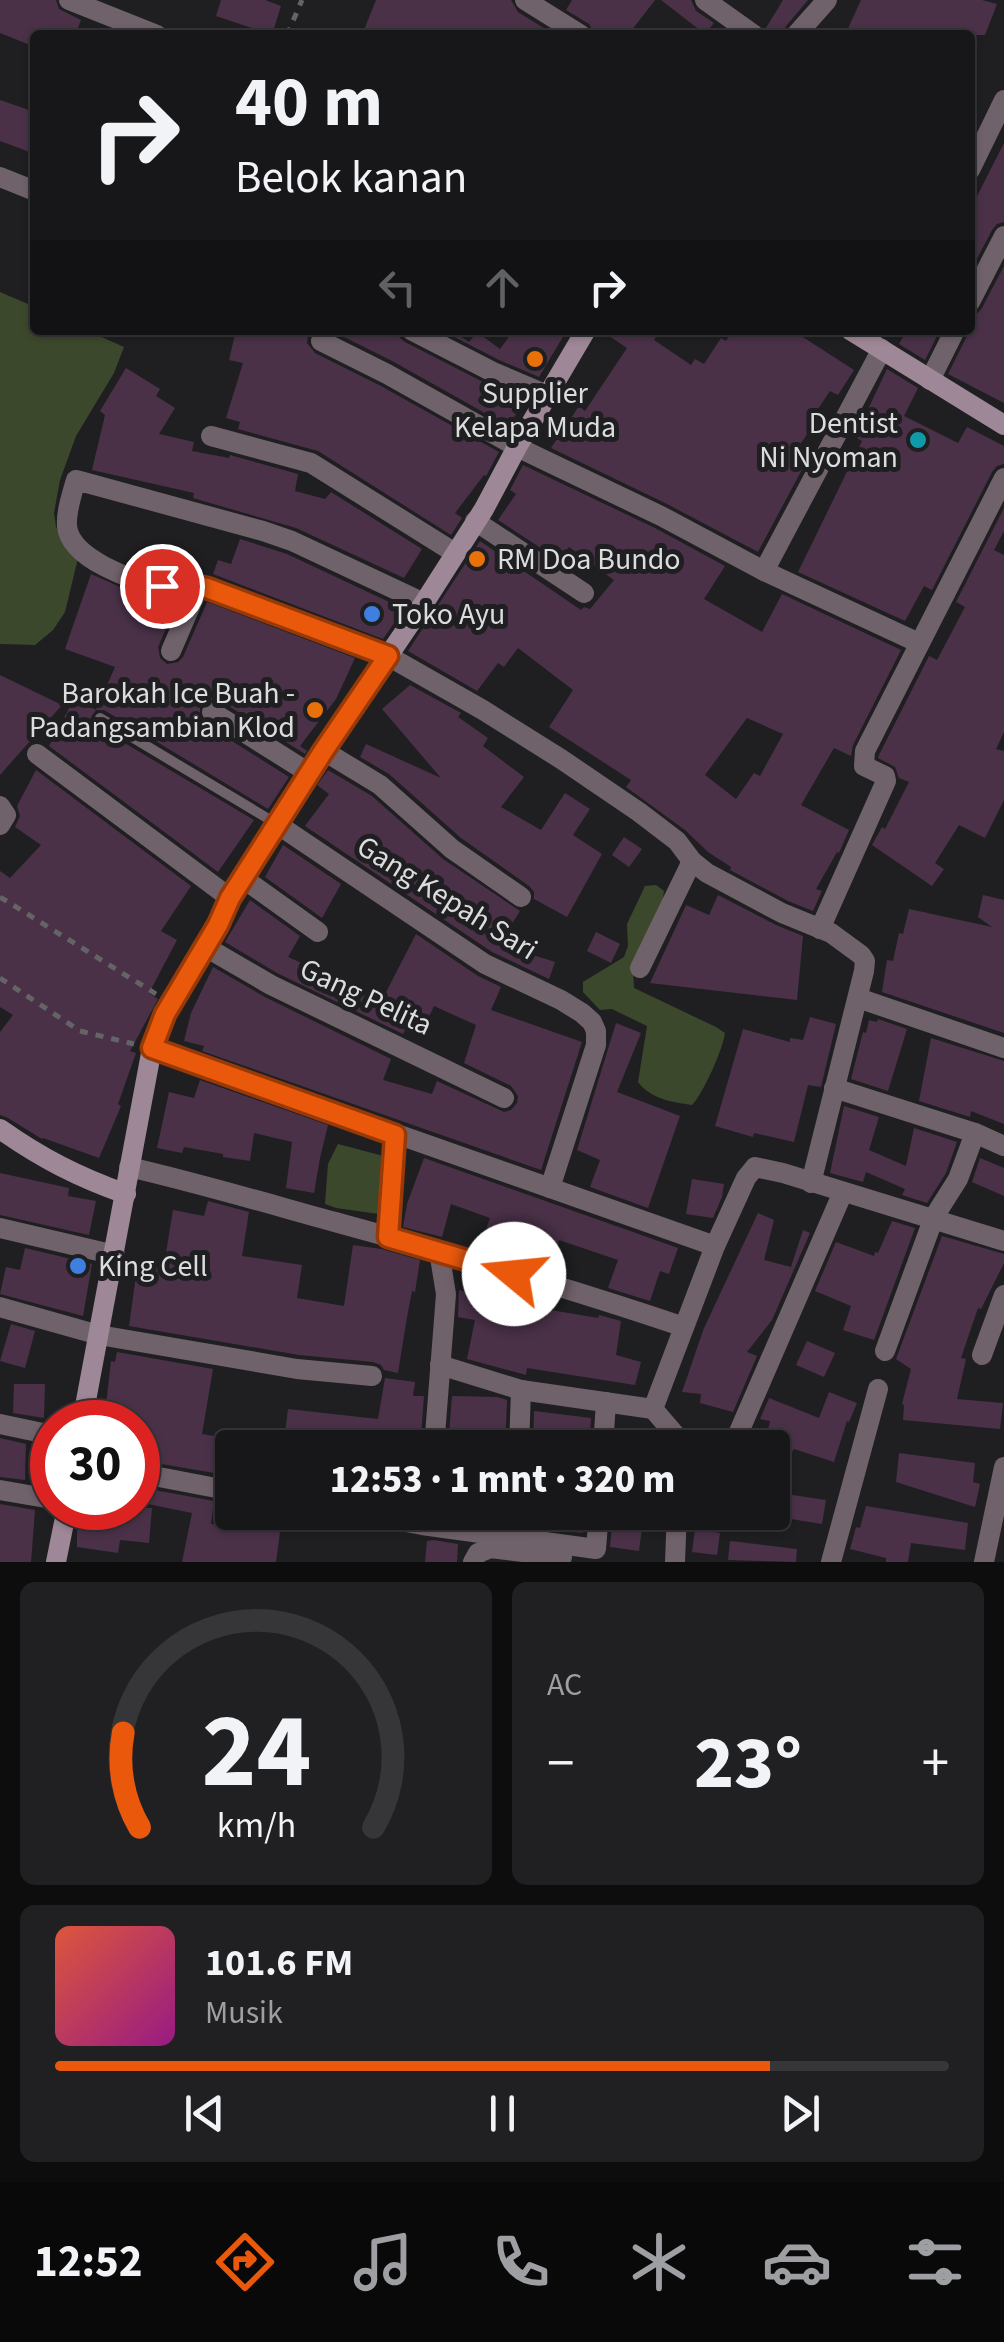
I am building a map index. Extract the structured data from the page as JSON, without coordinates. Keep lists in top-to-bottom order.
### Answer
{
  "streets": {
    "street": ["Gang Kepah Sari", "Gang Pelita"]
  },
  "places": [
    "Supplier Kelapa Muda",
    "Dentist Ni Nyoman",
    "RM Doa Bundo",
    "Toko Ayu",
    "Barokah Ice Buah - Padangsambian Klod",
    "King Cell"
  ],
  "page": {
    "turn": ["40 m", "Belok kanan"],
    "limit": "30",
    "trip": "12:53 · 1 mnt · 320 m",
    "tile": "AC",
    "heat": ["−", "23°", "+"],
    "song": ["101.6 FM", "Musik"],
    "tabs": "12:52",
    "gauge": ["24", "km/h"]
  }
}
